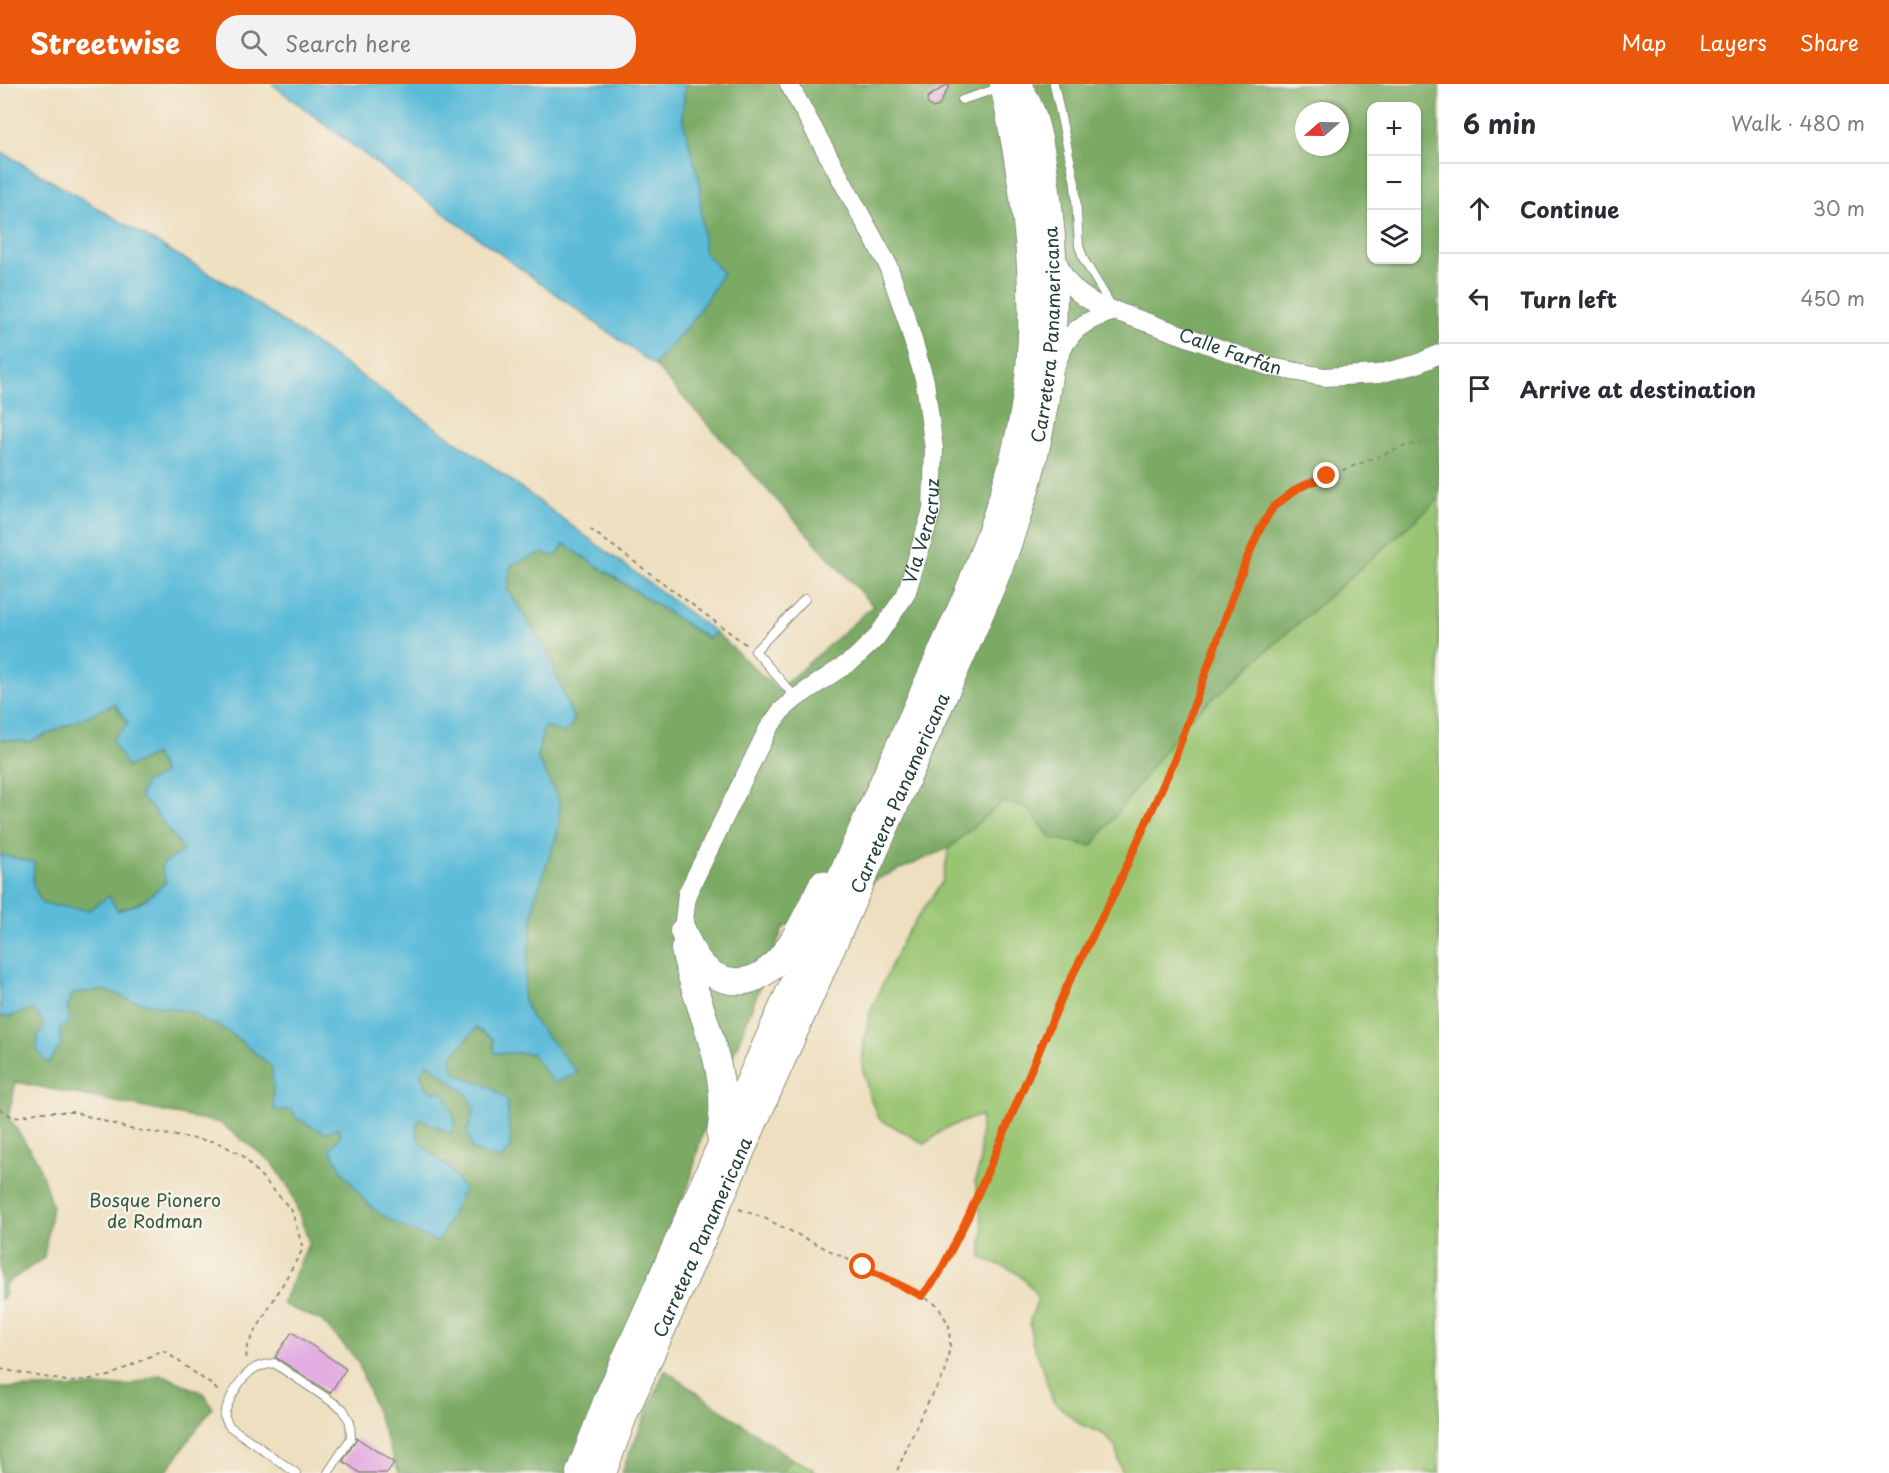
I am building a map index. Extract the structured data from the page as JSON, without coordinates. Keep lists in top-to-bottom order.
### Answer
{
  "streets": {
    "highway": ["Carretera Panamericana"],
    "street": ["Calle Farfán", "Vía Veracruz"]
  },
  "crossings": [
    ["Carretera Panamericana", "Calle Farfán"]
  ],
  "parks": ["Bosque Pionero de Rodman"],
  "north": "left",
  "page": {
    "header": "Streetwise",
    "search": "Search here",
    "nav": ["Map", "Layers", "Share"],
    "heading": ["6 min", "Walk · 480 m"],
    "map_buttons": ["+", "−"],
    "list": [
      ["Continue", "30 m"],
      ["Turn left", "450 m"],
      "Arrive at destination"
    ]
  }
}
